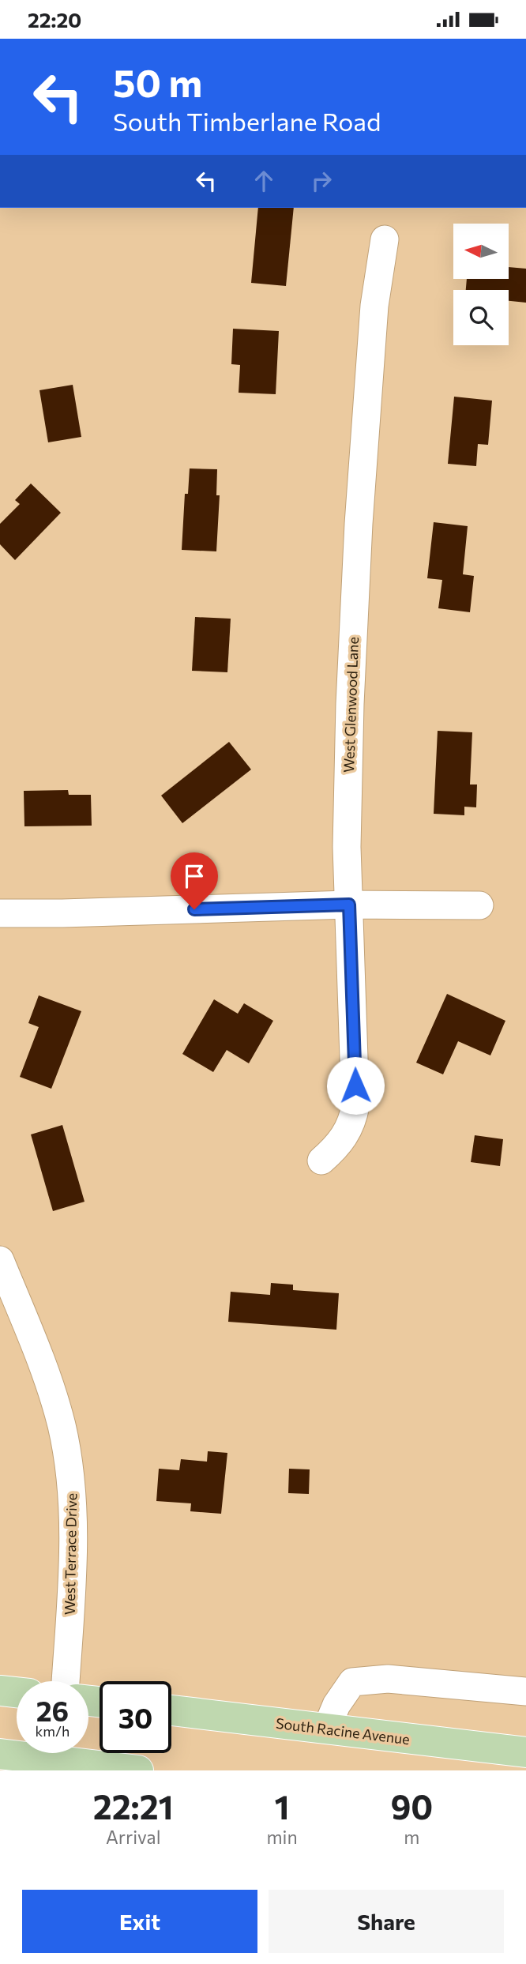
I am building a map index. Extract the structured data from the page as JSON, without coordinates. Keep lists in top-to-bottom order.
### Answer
{
  "streets": {
    "main road": ["South Racine Avenue"],
    "street": ["West Glenwood Lane", "West Terrace Drive"]
  },
  "north": "left",
  "page": {
    "status": "22:20",
    "turn": ["50 m", "South Timberlane Road"],
    "speed": "26 km/h",
    "limit": "30",
    "eta": [
      "22:21",
      "Arrival",
      "1",
      "min",
      "90",
      "m"
    ],
    "buttons": ["Exit", "Share"]
  }
}
